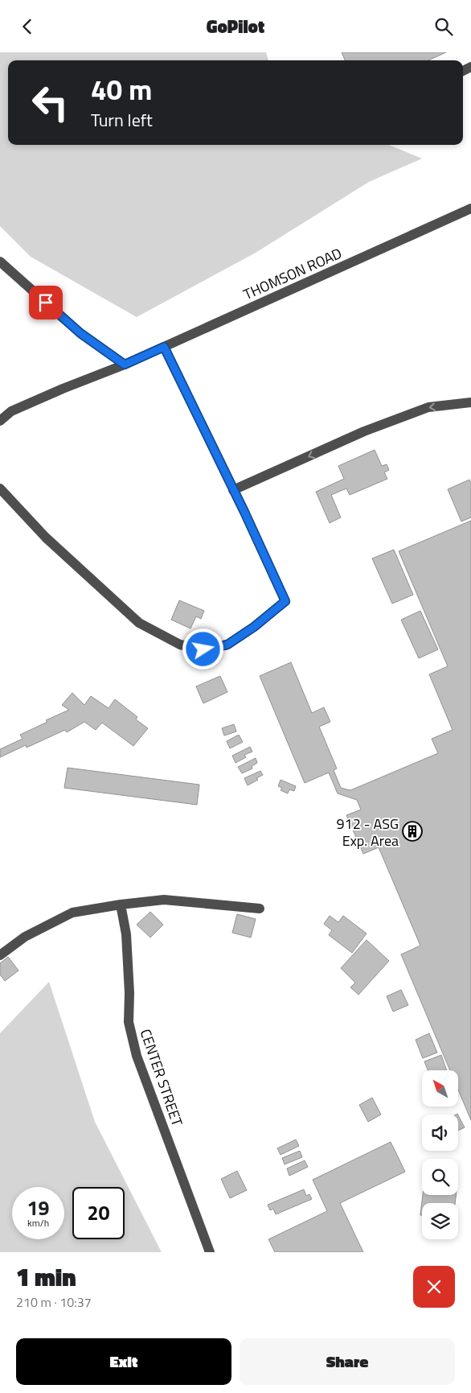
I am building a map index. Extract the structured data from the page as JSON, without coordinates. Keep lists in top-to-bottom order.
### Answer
{
  "streets": {
    "street": ["THOMSON ROAD", "CENTER STREET"]
  },
  "places": {
    "building": ["912 - ASG Exp. Area"]
  },
  "north": "top left",
  "page": {
    "header": "GoPilot",
    "turn": ["40 m", "Turn left"],
    "speed": "19 km/h",
    "limit": "20",
    "heading": ["1 min", "210 m · 10:37"],
    "buttons": ["Exit", "Share"]
  }
}
